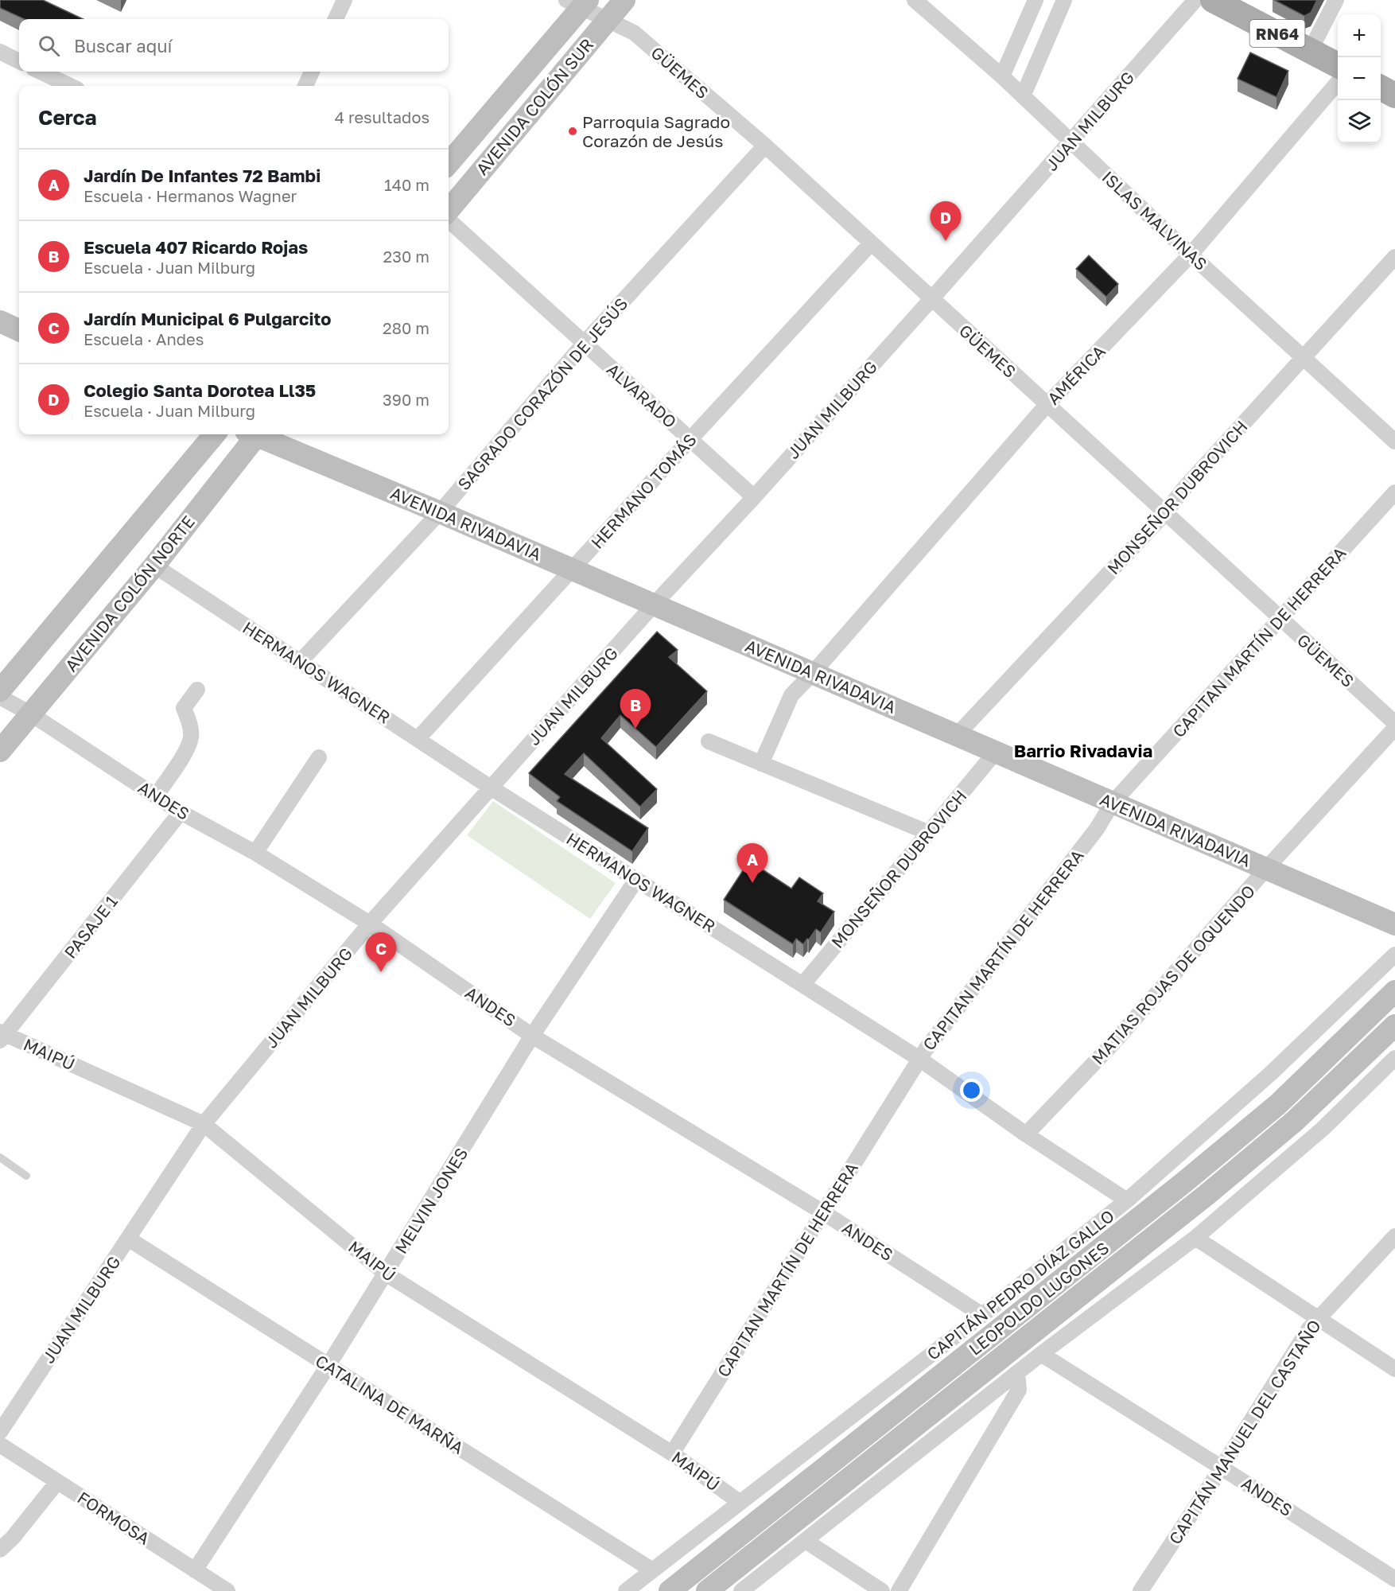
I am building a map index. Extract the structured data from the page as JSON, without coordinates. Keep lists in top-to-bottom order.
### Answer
{
  "streets": {
    "main road": [
      "RN64",
      "AVENIDA COLÓN SUR",
      "AVENIDA RIVADAVIA",
      "AVENIDA COLÓN NORTE",
      "LEOPOLDO LUGONES"
    ],
    "street": [
      "GÜEMES",
      "JUAN MILBURG",
      "ISLAS MALVINAS",
      "AMÉRICA",
      "SAGRADO CORAZÓN DE JESÚS",
      "ALVARADO",
      "HERMANO TOMÁS",
      "MONSEÑOR DUBROVICH",
      "CAPITAN MARTÍN DE HERRERA",
      "HERMANOS WAGNER",
      "ANDES",
      "PASAJE 1",
      "MATIAS ROJAS DE OQUENDO",
      "MAIPÚ",
      "MELVIN JONES",
      "CAPITÁN PEDRO DÍAZ GALLO",
      "CATALINA DE MARÑA",
      "CAPITÁN MANUEL DEL CASTAÑO",
      "FORMOSA"
    ]
  },
  "crossings": [
    ["GÜEMES", "AVENIDA COLÓN SUR"],
    ["GÜEMES", "JUAN MILBURG"],
    ["GÜEMES", "AMÉRICA"],
    ["GÜEMES", "SAGRADO CORAZÓN DE JESÚS"],
    ["GÜEMES", "HERMANO TOMÁS"],
    ["GÜEMES", "MONSEÑOR DUBROVICH"],
    ["GÜEMES", "CAPITAN MARTÍN DE HERRERA"],
    ["JUAN MILBURG", "ISLAS MALVINAS"],
    ["JUAN MILBURG", "ALVARADO"],
    ["JUAN MILBURG", "AVENIDA RIVADAVIA"],
    ["JUAN MILBURG", "HERMANOS WAGNER"],
    ["JUAN MILBURG", "ANDES"],
    ["JUAN MILBURG", "MAIPÚ"],
    ["JUAN MILBURG", "CATALINA DE MARÑA"],
    ["ISLAS MALVINAS", "AMÉRICA"],
    ["ISLAS MALVINAS", "MONSEÑOR DUBROVICH"],
    ["AMÉRICA", "AVENIDA RIVADAVIA"],
    ["SAGRADO CORAZÓN DE JESÚS", "ALVARADO"],
    ["SAGRADO CORAZÓN DE JESÚS", "AVENIDA RIVADAVIA"],
    ["SAGRADO CORAZÓN DE JESÚS", "HERMANOS WAGNER"],
    ["ALVARADO", "HERMANO TOMÁS"],
    ["HERMANO TOMÁS", "AVENIDA RIVADAVIA"],
    ["HERMANO TOMÁS", "HERMANOS WAGNER"],
    ["MONSEÑOR DUBROVICH", "AVENIDA RIVADAVIA"],
    ["MONSEÑOR DUBROVICH", "HERMANOS WAGNER"],
    ["AVENIDA RIVADAVIA", "CAPITAN MARTÍN DE HERRERA"],
    ["AVENIDA RIVADAVIA", "MATIAS ROJAS DE OQUENDO"],
    ["AVENIDA COLÓN NORTE", "HERMANOS WAGNER"],
    ["AVENIDA COLÓN NORTE", "ANDES"],
    ["CAPITAN MARTÍN DE HERRERA", "HERMANOS WAGNER"],
    ["CAPITAN MARTÍN DE HERRERA", "ANDES"],
    ["CAPITAN MARTÍN DE HERRERA", "MAIPÚ"],
    ["HERMANOS WAGNER", "MATIAS ROJAS DE OQUENDO"],
    ["HERMANOS WAGNER", "MELVIN JONES"],
    ["HERMANOS WAGNER", "CAPITÁN PEDRO DÍAZ GALLO"],
    ["ANDES", "PASAJE 1"],
    ["ANDES", "MELVIN JONES"],
    ["ANDES", "CAPITÁN PEDRO DÍAZ GALLO"],
    ["ANDES", "CAPITÁN MANUEL DEL CASTAÑO"],
    ["PASAJE 1", "MAIPÚ"],
    ["MAIPÚ", "MELVIN JONES"],
    ["MAIPÚ", "CAPITÁN PEDRO DÍAZ GALLO"],
    ["MELVIN JONES", "CATALINA DE MARÑA"],
    ["MELVIN JONES", "FORMOSA"],
    ["CAPITÁN PEDRO DÍAZ GALLO", "CATALINA DE MARÑA"]
  ],
  "districts": ["Barrio Rivadavia"],
  "places": ["Parroquia Sagrado Corazón de Jesús"],
  "page": {
    "map_buttons": ["+", "−"],
    "search": "Buscar aquí",
    "heading": ["Cerca", "4 resultados"],
    "list": [
      {
        "mark": "A",
        "name": "Jardín De Infantes 72 Bambi",
        "note": "Escuela · Hermanos Wagner",
        "value": "140 m"
      },
      {
        "mark": "B",
        "name": "Escuela 407 Ricardo Rojas",
        "note": "Escuela · Juan Milburg",
        "value": "230 m"
      },
      {
        "mark": "C",
        "name": "Jardín Municipal 6 Pulgarcito",
        "note": "Escuela · Andes",
        "value": "280 m"
      },
      {
        "mark": "D",
        "name": "Colegio Santa Dorotea Ll35",
        "note": "Escuela · Juan Milburg",
        "value": "390 m"
      }
    ],
    "pins": [
      "D",
      "B",
      "A",
      "C"
    ]
  }
}
